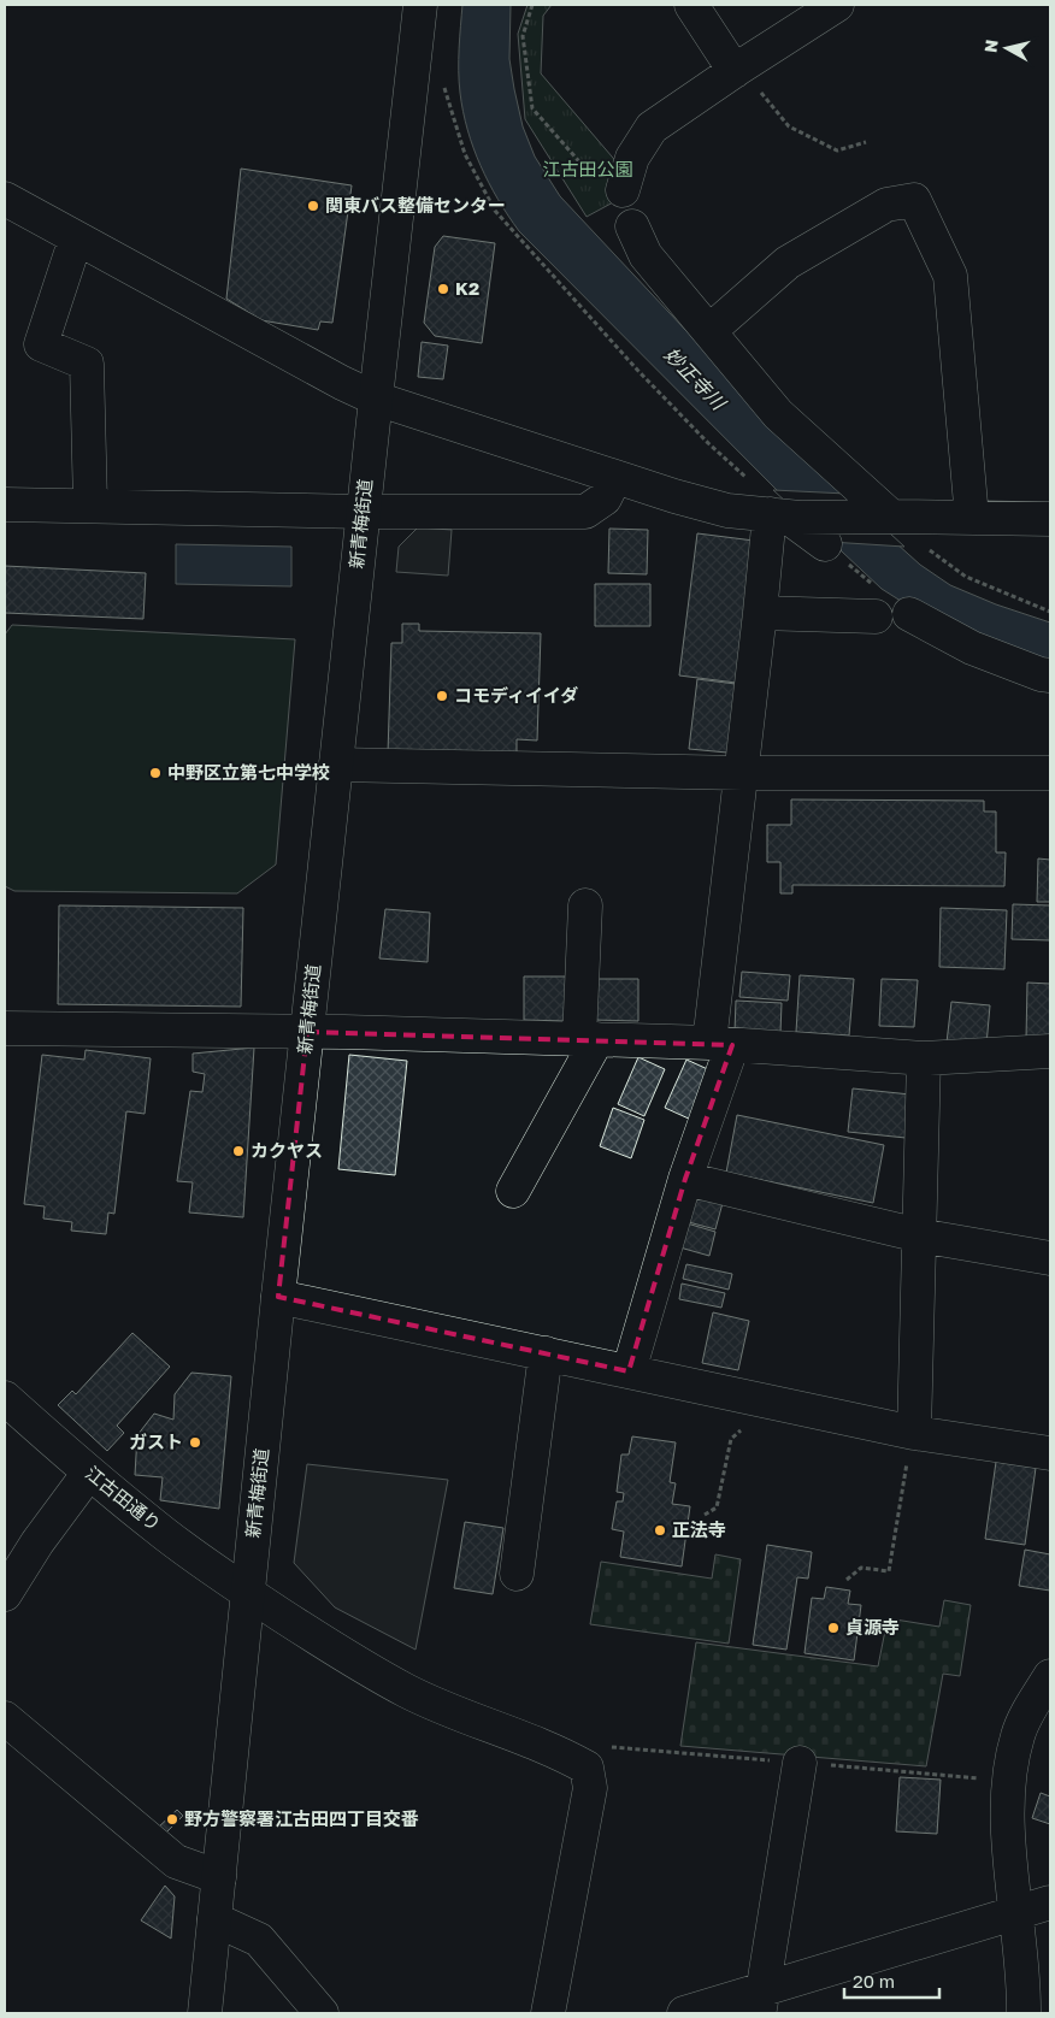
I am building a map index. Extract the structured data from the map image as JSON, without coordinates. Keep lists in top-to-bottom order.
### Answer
{
  "streets": {
    "street": ["新青梅街道", "江古田通り"]
  },
  "crossings": [
    ["新青梅街道", "江古田通り"]
  ],
  "water": ["妙正寺川"],
  "parks": ["江古田公園"],
  "places": [
    "関東バス整備センター",
    "K2",
    "コモディイイダ",
    "中野区立第七中学校",
    "カクヤス",
    "ガスト",
    "正法寺",
    "貞源寺",
    "野方警察署江古田四丁目交番"
  ],
  "scale_bar": "20 m",
  "north": "left"
}
